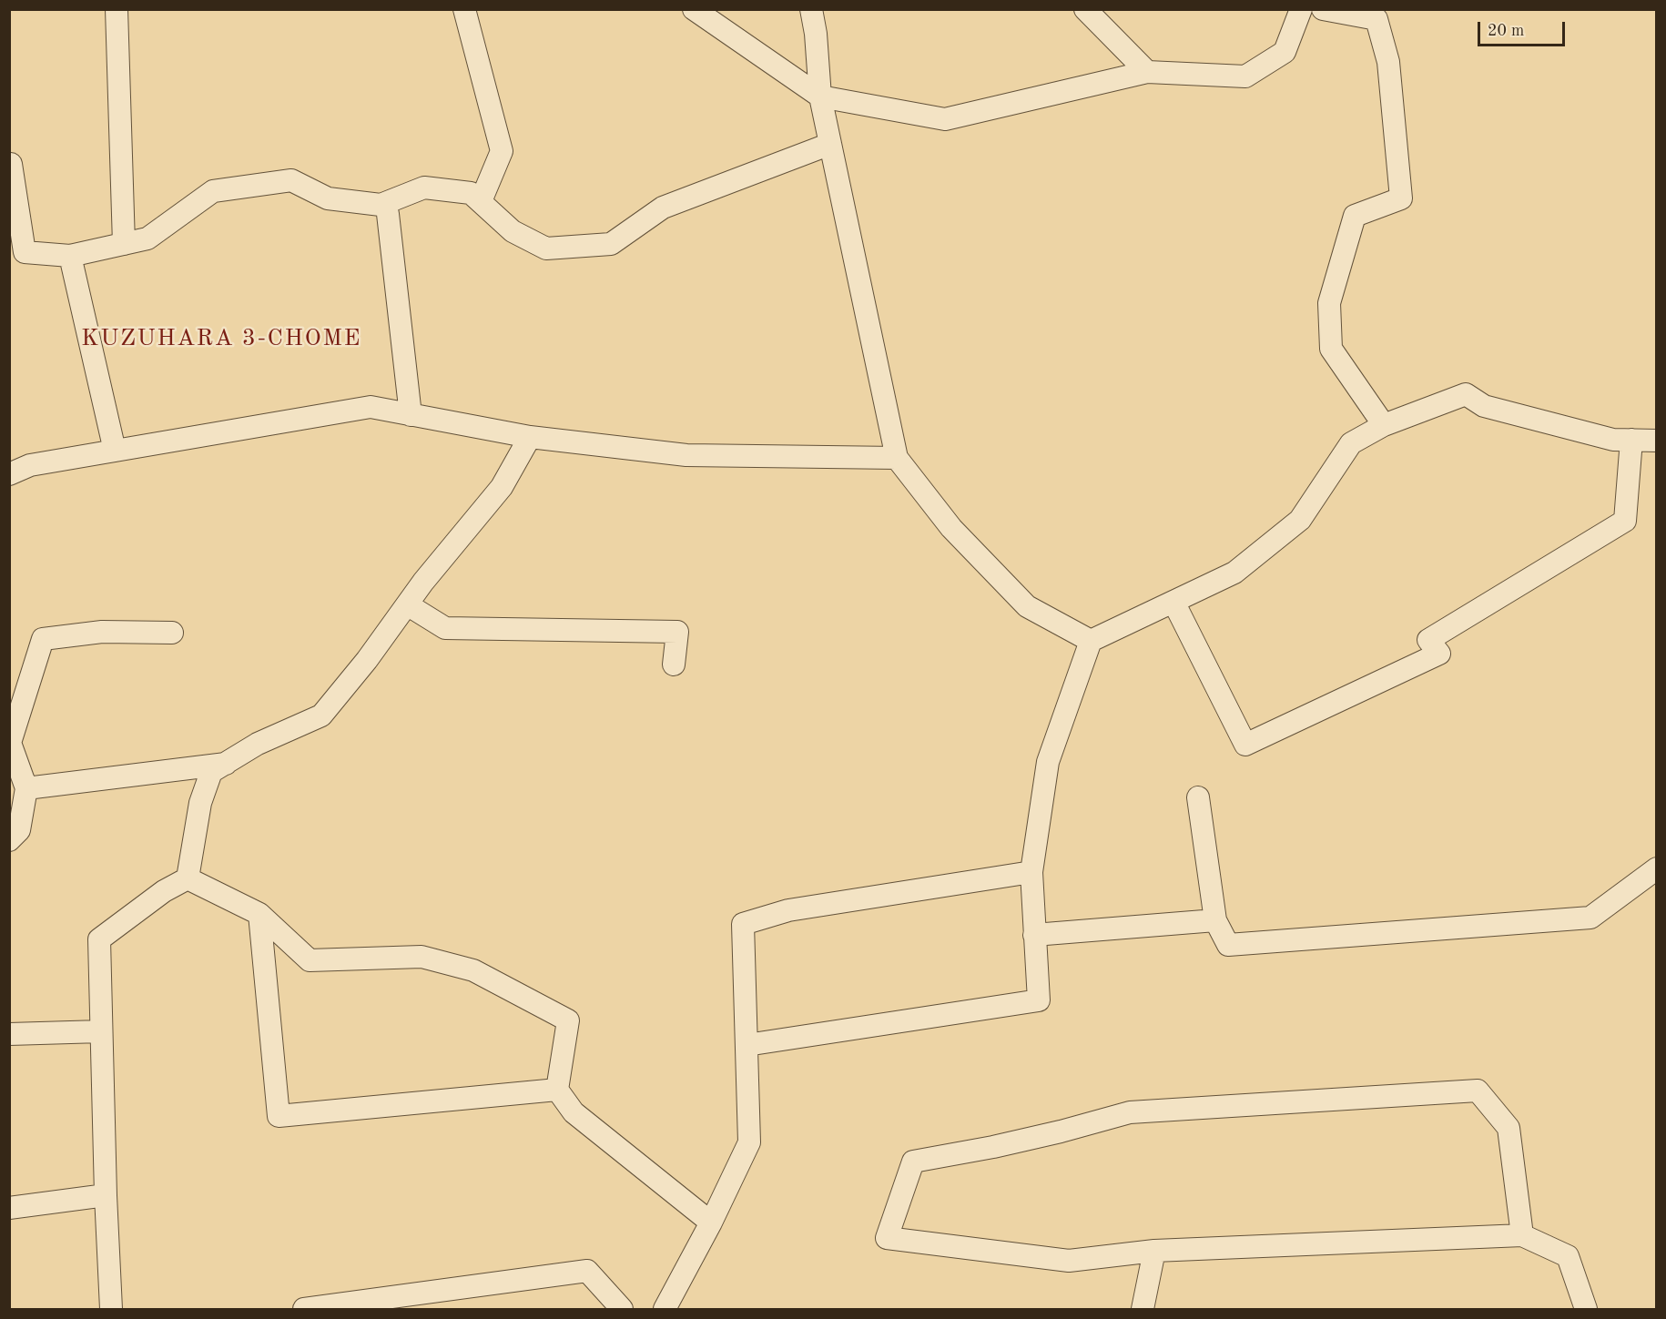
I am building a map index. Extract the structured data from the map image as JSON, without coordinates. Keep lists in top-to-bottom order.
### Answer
{
  "districts": ["KUZUHARA 3-CHOME"],
  "scale_bar": "20 m"
}
